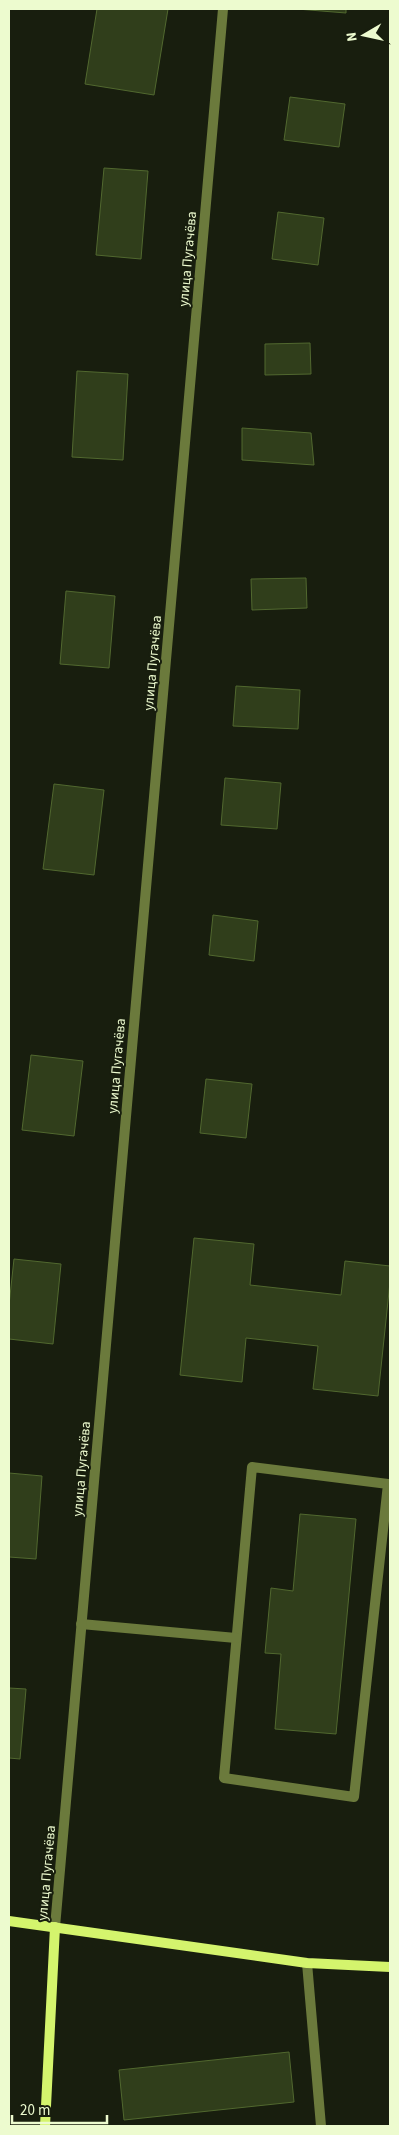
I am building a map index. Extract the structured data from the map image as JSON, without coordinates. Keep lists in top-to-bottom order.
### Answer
{
  "streets": {
    "street": ["улица Пугачёва"]
  },
  "scale_bar": "20 m",
  "north": "left"
}
